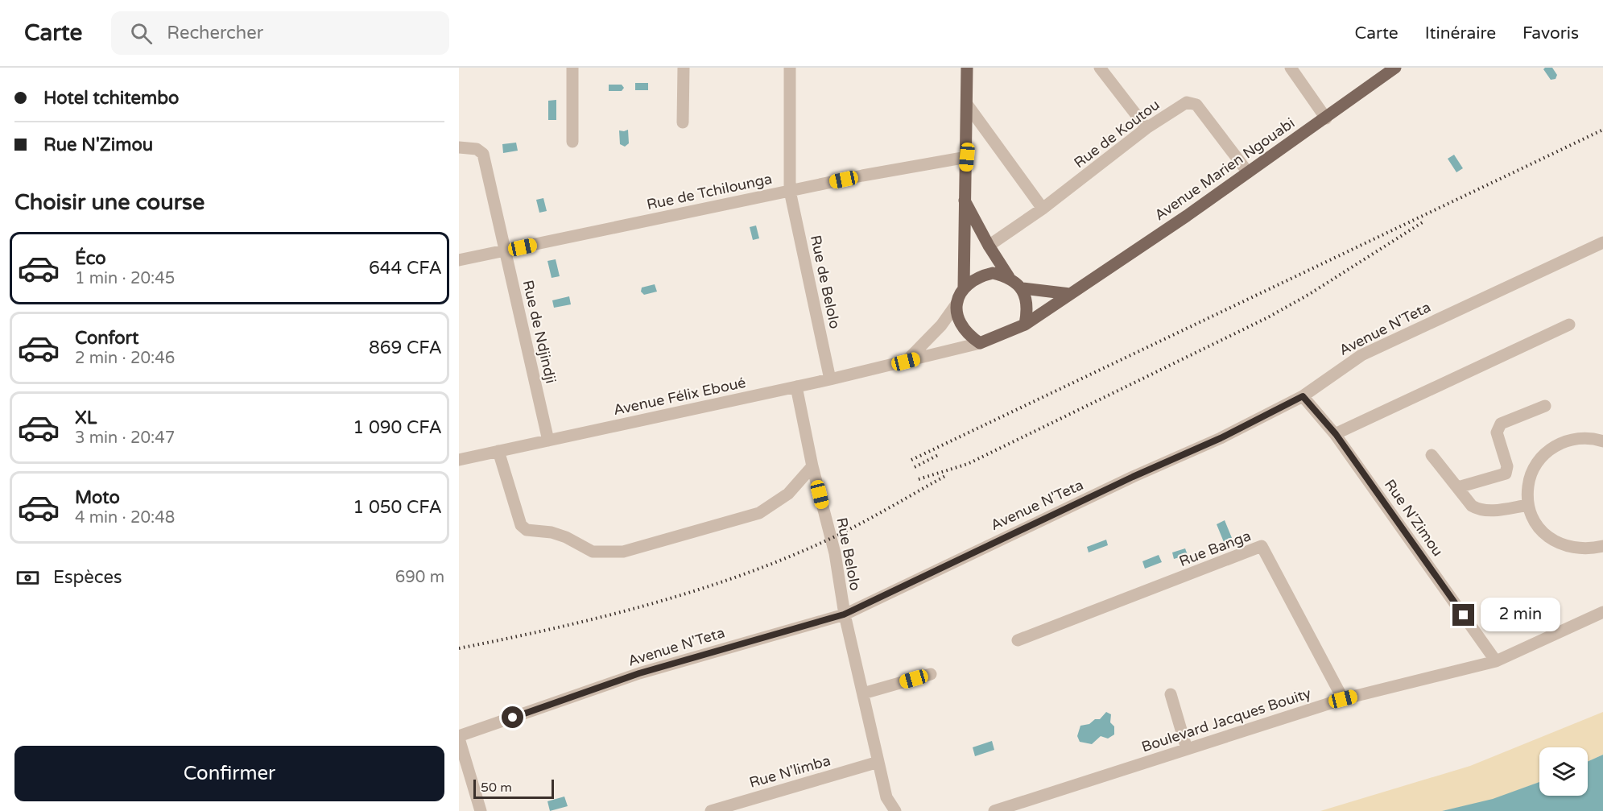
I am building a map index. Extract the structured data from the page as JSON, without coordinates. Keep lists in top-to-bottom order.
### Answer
{
  "streets": {
    "main road": ["Avenue Marien Ngouabi"],
    "street": [
      "Rue de Koutou",
      "Rue de Tchilounga",
      "Rue de Belolo",
      "Avenue N'Teta",
      "Rue de Ndjindji",
      "Avenue Félix Eboué",
      "Rue N'Zimou",
      "Rue Banga",
      "Rue Belolo",
      "Boulevard Jacques Bouity",
      "Rue N'limba"
    ]
  },
  "crossings": [
    ["Rue de Koutou", "Avenue Marien Ngouabi"],
    ["Avenue Marien Ngouabi", "Avenue Félix Eboué"],
    ["Rue de Tchilounga", "Rue de Belolo"],
    ["Rue de Tchilounga", "Rue de Ndjindji"],
    ["Rue de Belolo", "Avenue Félix Eboué"],
    ["Avenue N'Teta", "Rue N'Zimou"],
    ["Avenue N'Teta", "Rue Belolo"],
    ["Rue de Ndjindji", "Avenue Félix Eboué"],
    ["Avenue Félix Eboué", "Rue Belolo"],
    ["Rue N'Zimou", "Boulevard Jacques Bouity"],
    ["Rue Banga", "Boulevard Jacques Bouity"],
    ["Rue Belolo", "Rue N'limba"]
  ],
  "scale_bar": "50 m",
  "page": {
    "header": "Carte",
    "search": "Rechercher",
    "nav": ["Carte", "Itinéraire", "Favoris"],
    "banner": ["Hotel tchitembo", "Rue N'Zimou"],
    "heading": "Choisir une course",
    "list": [
      {
        "name": "Éco",
        "note": "1 min · 20:45",
        "value": "644 CFA"
      },
      {
        "name": "Confort",
        "note": "2 min · 20:46",
        "value": "869 CFA"
      },
      {
        "name": "XL",
        "note": "3 min · 20:47",
        "value": "1 090 CFA"
      },
      {
        "name": "Moto",
        "note": "4 min · 20:48",
        "value": "1 050 CFA"
      }
    ],
    "pay": ["Espèces", "690 m"],
    "bubble": "2 min",
    "buttons": "Confirmer",
    "scale": "50 m"
  }
}
